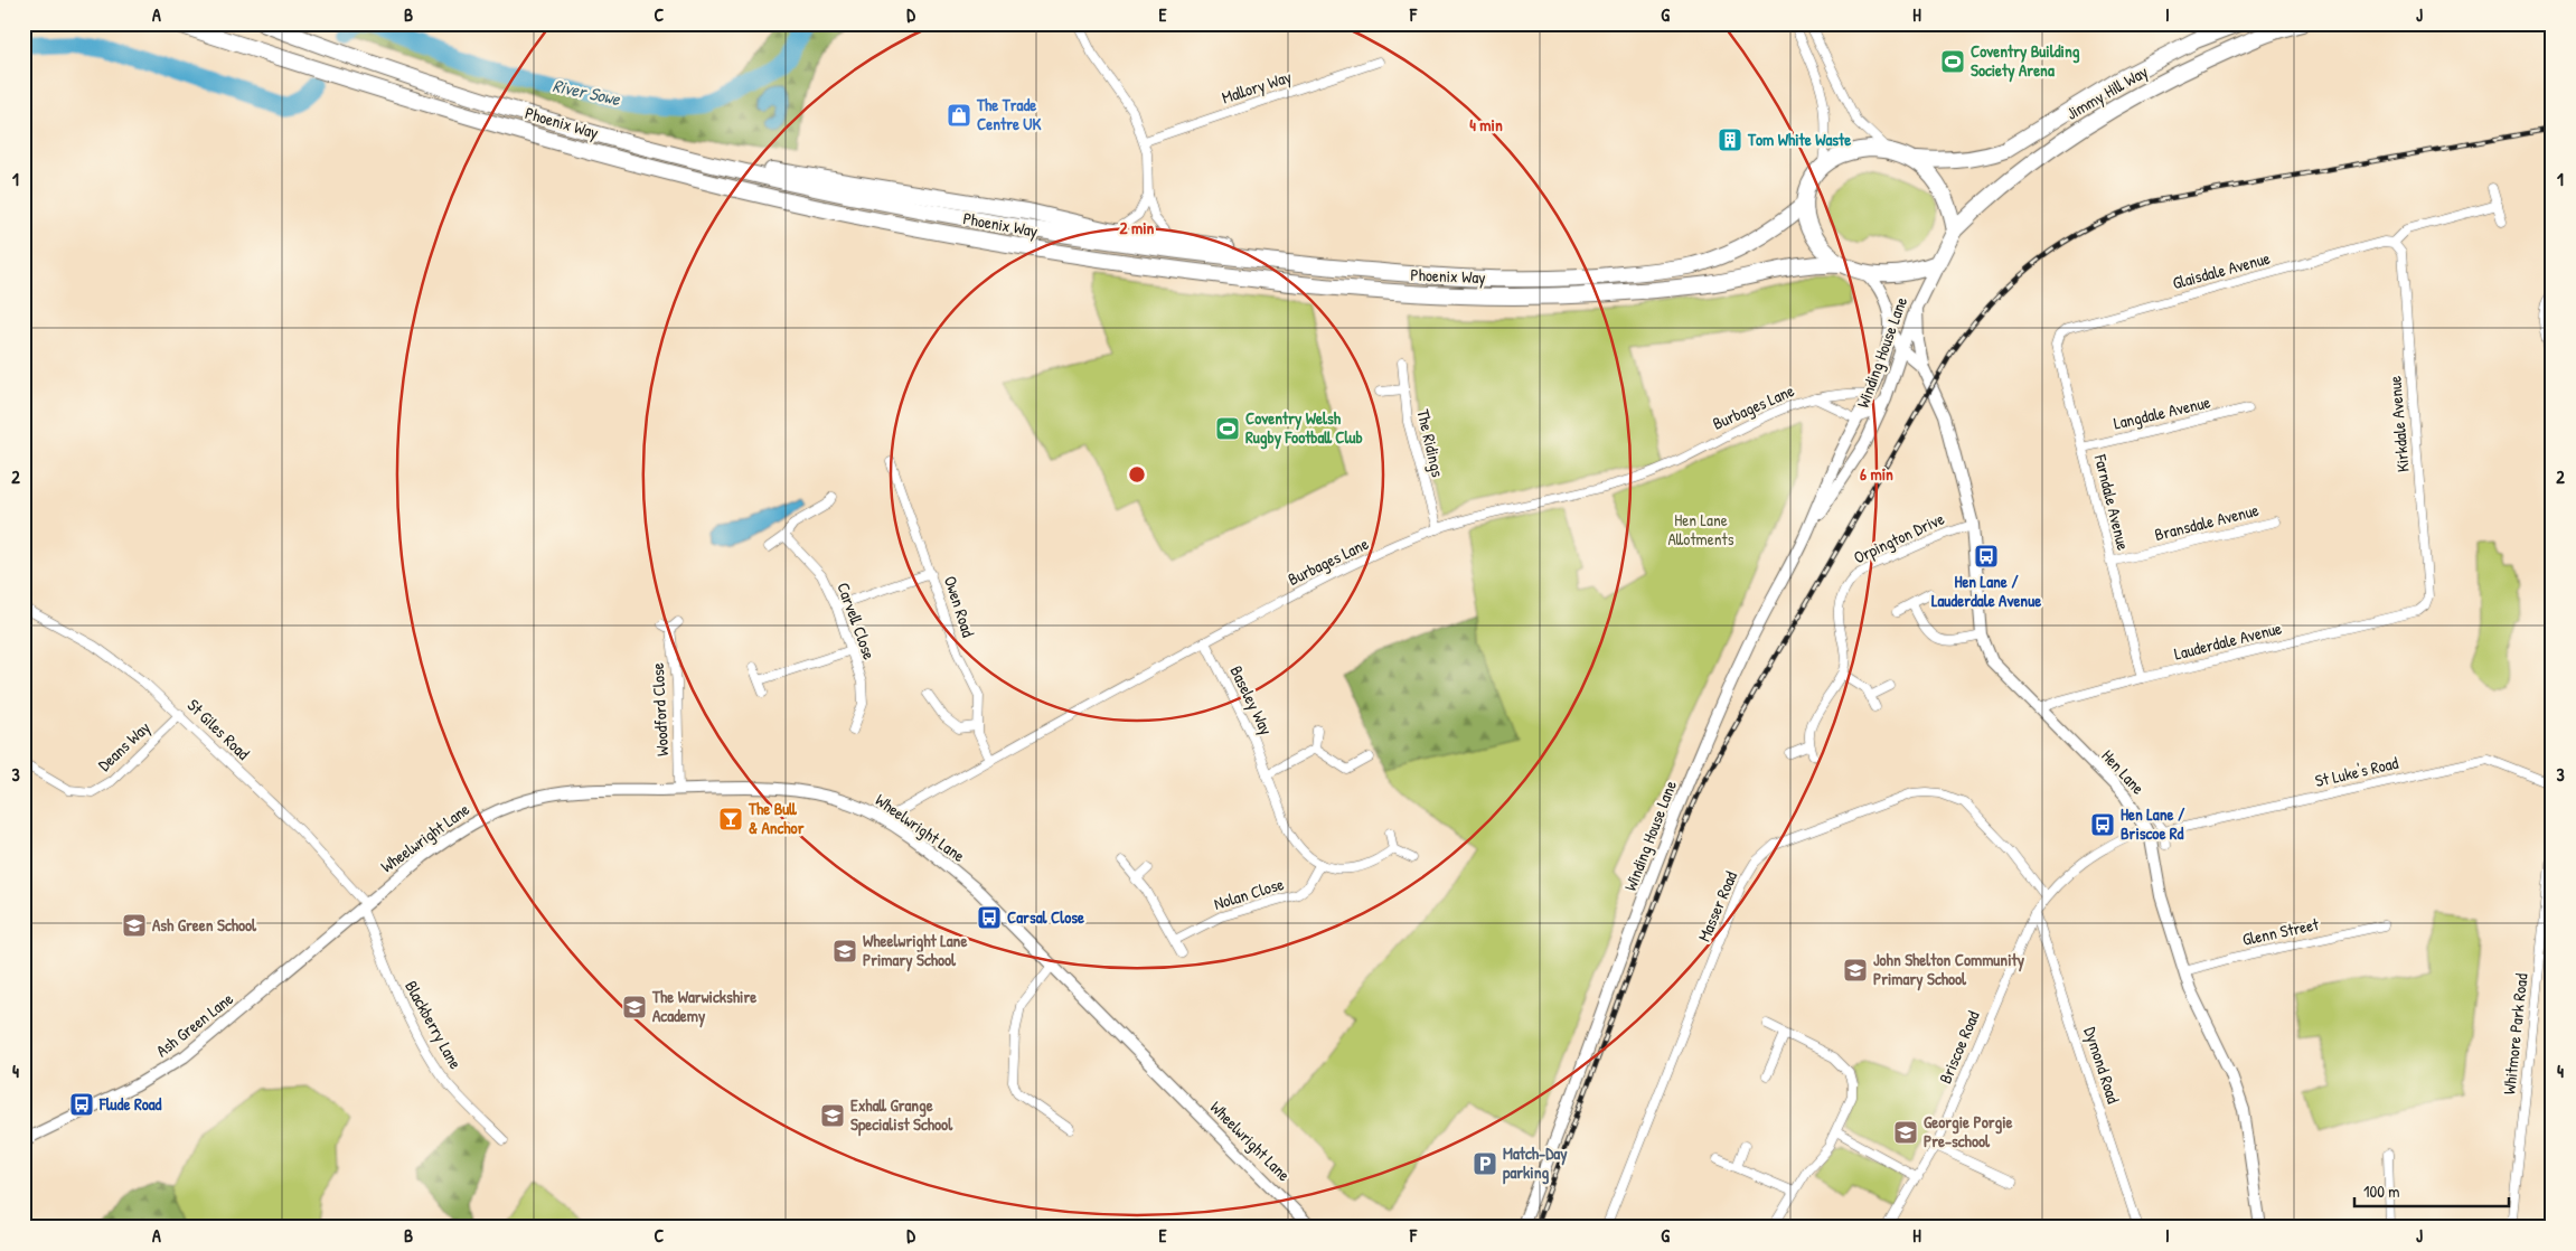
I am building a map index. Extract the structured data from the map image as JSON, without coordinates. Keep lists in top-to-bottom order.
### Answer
{
  "streets": {
    "highway": ["Jimmy Hill Way", "Phoenix Way"],
    "street": [
      "Mallory Way",
      "Glaisdale Avenue",
      "Winding House Lane",
      "Burbages Lane",
      "Langdale Avenue",
      "Kirkdale Avenue",
      "The Ridings",
      "Farndale Avenue",
      "Bransdale Avenue",
      "Orpington Drive",
      "Owen Road",
      "Carvell Close",
      "Lauderdale Avenue",
      "Baseley Way",
      "Woodford Close",
      "St Giles Road",
      "Deans Way",
      "Hen Lane",
      "St Luke's Road",
      "Wheelwright Lane",
      "Nolan Close",
      "Masser Road",
      "Glenn Street",
      "Ash Green Lane",
      "Blackberry Lane",
      "Whitmore Park Road",
      "Briscoe Road",
      "Dymond Road"
    ]
  },
  "crossings": [
    ["Jimmy Hill Way", "Phoenix Way"],
    ["Jimmy Hill Way", "Winding House Lane"],
    ["Phoenix Way", "Winding House Lane"],
    ["Glaisdale Avenue", "Kirkdale Avenue"],
    ["Glaisdale Avenue", "Farndale Avenue"],
    ["Winding House Lane", "Burbages Lane"],
    ["Winding House Lane", "Hen Lane"],
    ["Burbages Lane", "The Ridings"],
    ["Burbages Lane", "Owen Road"],
    ["Burbages Lane", "Baseley Way"],
    ["Burbages Lane", "Wheelwright Lane"],
    ["Langdale Avenue", "Farndale Avenue"],
    ["Kirkdale Avenue", "Lauderdale Avenue"],
    ["Farndale Avenue", "Bransdale Avenue"],
    ["Farndale Avenue", "Lauderdale Avenue"],
    ["Orpington Drive", "Hen Lane"],
    ["Lauderdale Avenue", "Hen Lane"],
    ["Baseley Way", "Nolan Close"],
    ["Woodford Close", "Wheelwright Lane"],
    ["St Giles Road", "Deans Way"],
    ["St Giles Road", "Wheelwright Lane"],
    ["St Giles Road", "Ash Green Lane"],
    ["St Giles Road", "Blackberry Lane"],
    ["Hen Lane", "Glenn Street"],
    ["Hen Lane", "Briscoe Road"],
    ["Wheelwright Lane", "Ash Green Lane"],
    ["Wheelwright Lane", "Blackberry Lane"],
    ["Masser Road", "Briscoe Road"],
    ["Ash Green Lane", "Blackberry Lane"],
    ["Briscoe Road", "Dymond Road"]
  ],
  "water": ["River Sowe"],
  "parks": ["Hen Lane Allotments"],
  "places": {
    "sports": ["Coventry Building Society Arena", "Coventry Welsh Rugby Football Club"],
    "shop": ["The Trade Centre UK"],
    "building": ["Tom White Waste"],
    "bus stop": [
      "Hen Lane / Lauderdale Avenue",
      "Hen Lane / Briscoe Rd",
      "Carsal Close",
      "Flude Road"
    ],
    "bar": ["The Bull & Anchor"],
    "school or university": [
      "Ash Green School",
      "Wheelwright Lane Primary School",
      "John Shelton Community Primary School",
      "The Warwickshire Academy",
      "Exhall Grange Specialist School",
      "Georgie Porgie Pre-school"
    ],
    "parking": ["Match-Day parking"]
  },
  "scale_bar": "100 m",
  "grid": {
    "columns": [
      "A",
      "B",
      "C",
      "D",
      "E",
      "F",
      "G",
      "H",
      "I",
      "J"
    ],
    "rows": [
      "1",
      "2",
      "3",
      "4"
    ]
  },
  "rings": ["4 min", "2 min", "6 min"]
}
